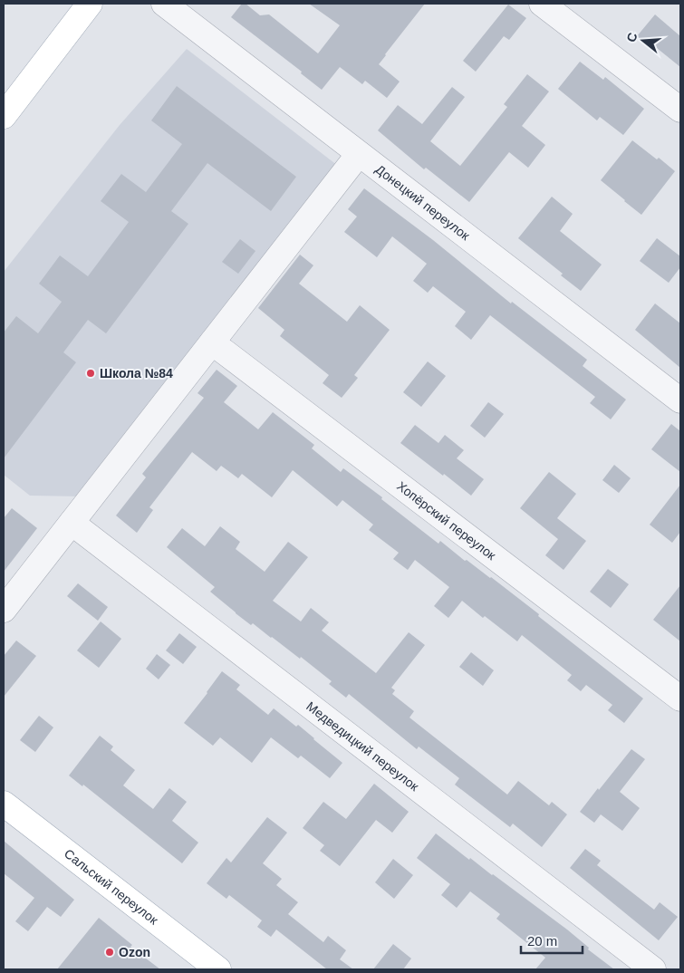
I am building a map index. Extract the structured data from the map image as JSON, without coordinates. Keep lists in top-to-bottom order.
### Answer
{
  "streets": {
    "main road": ["Сальский переулок"],
    "street": ["Донецкий переулок", "Хопёрский переулок", "Медведицкий переулок"]
  },
  "places": ["Школа №84", "Ozon"],
  "scale_bar": "20 m",
  "north": "left"
}
